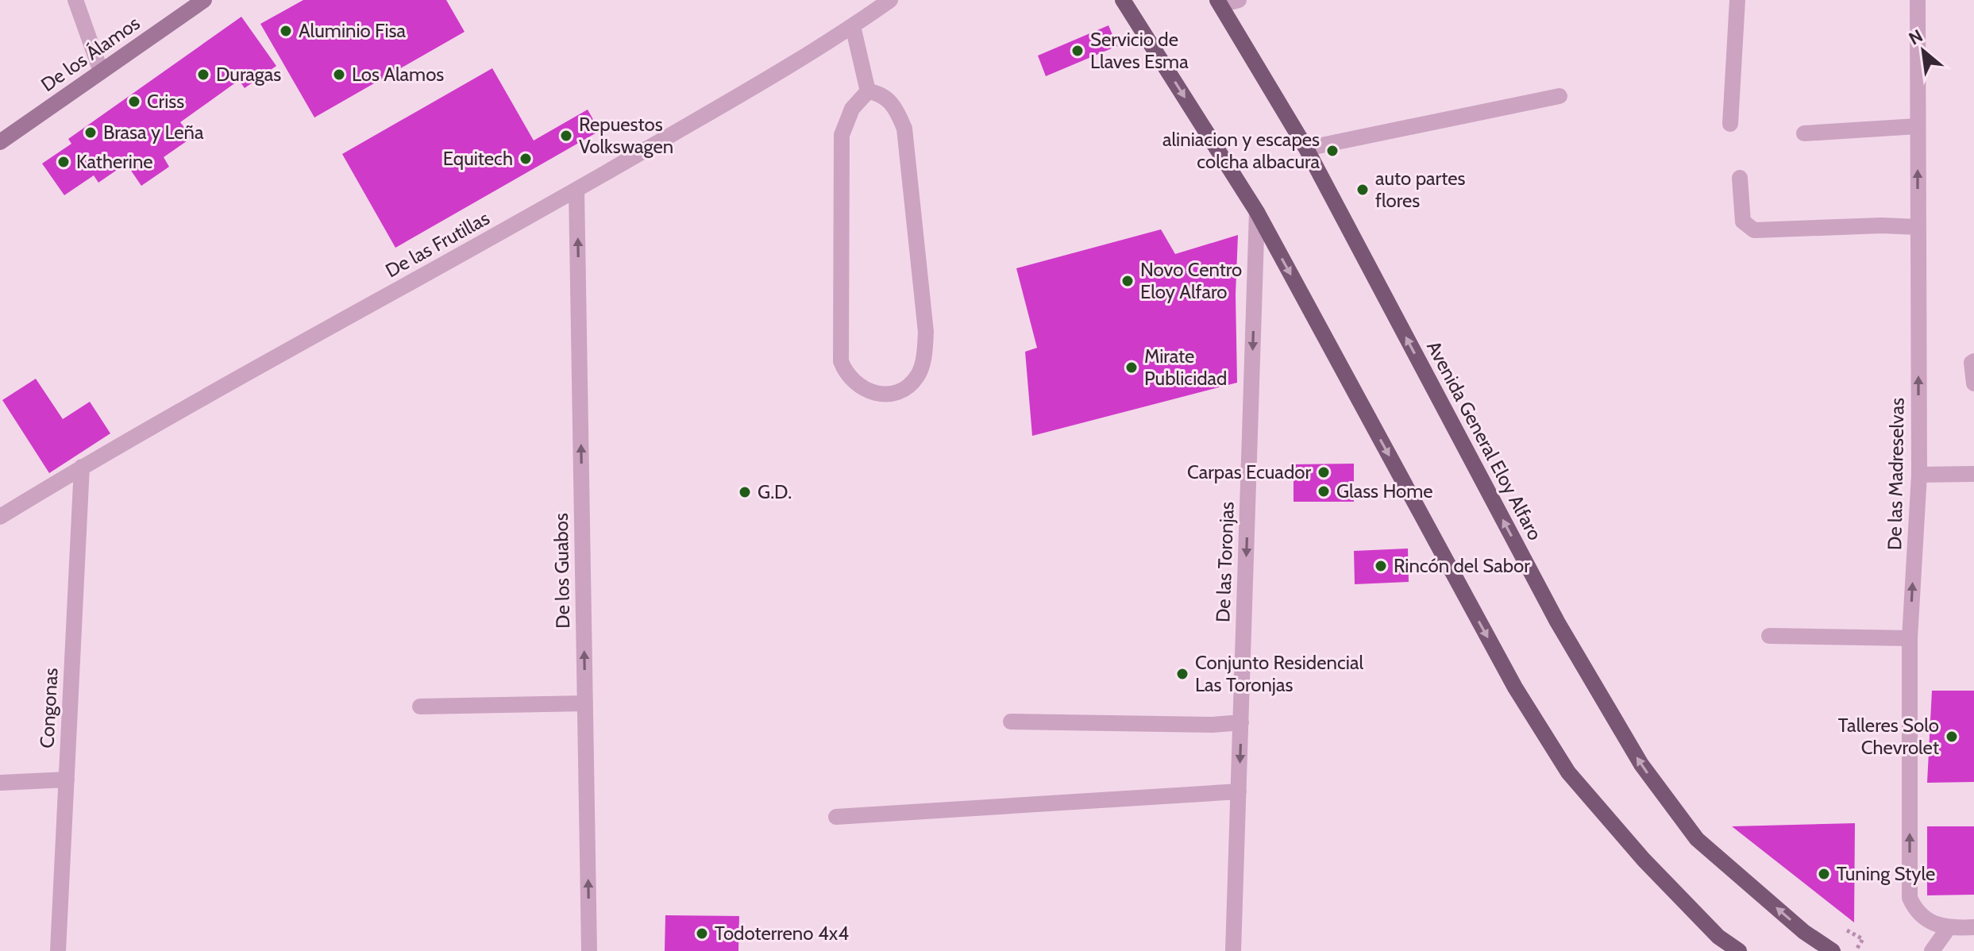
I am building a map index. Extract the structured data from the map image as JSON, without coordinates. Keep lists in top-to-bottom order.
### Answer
{
  "streets": {
    "main road": ["Avenida General Eloy Alfaro"],
    "street": [
      "De los Álamos",
      "De las Frutillas",
      "De las Madreselvas",
      "De las Toronjas",
      "De los Guabos",
      "Congonas"
    ]
  },
  "crossings": [
    ["De las Frutillas", "De los Guabos"],
    ["De las Frutillas", "Congonas"]
  ],
  "one_way": ["De las Madreselvas", "De las Toronjas", "De los Guabos"],
  "places": [
    "Aluminio Fisa",
    "Servicio de Llaves Esma",
    "Duragas",
    "Los Alamos",
    "Criss",
    "Brasa y Leña",
    "Repuestos Volkswagen",
    "aliniacion y escapes colcha albacura",
    "Equitech",
    "Katherine",
    "auto partes flores",
    "Novo Centro Eloy Alfaro",
    "Mirate Publicidad",
    "Carpas Ecuador",
    "Glass Home",
    "G.D.",
    "Rincón del Sabor",
    "Conjunto Residencial Las Toronjas",
    "Talleres Solo Chevrolet",
    "Tuning Style",
    "Todoterreno 4x4"
  ],
  "north": "top left"
}
